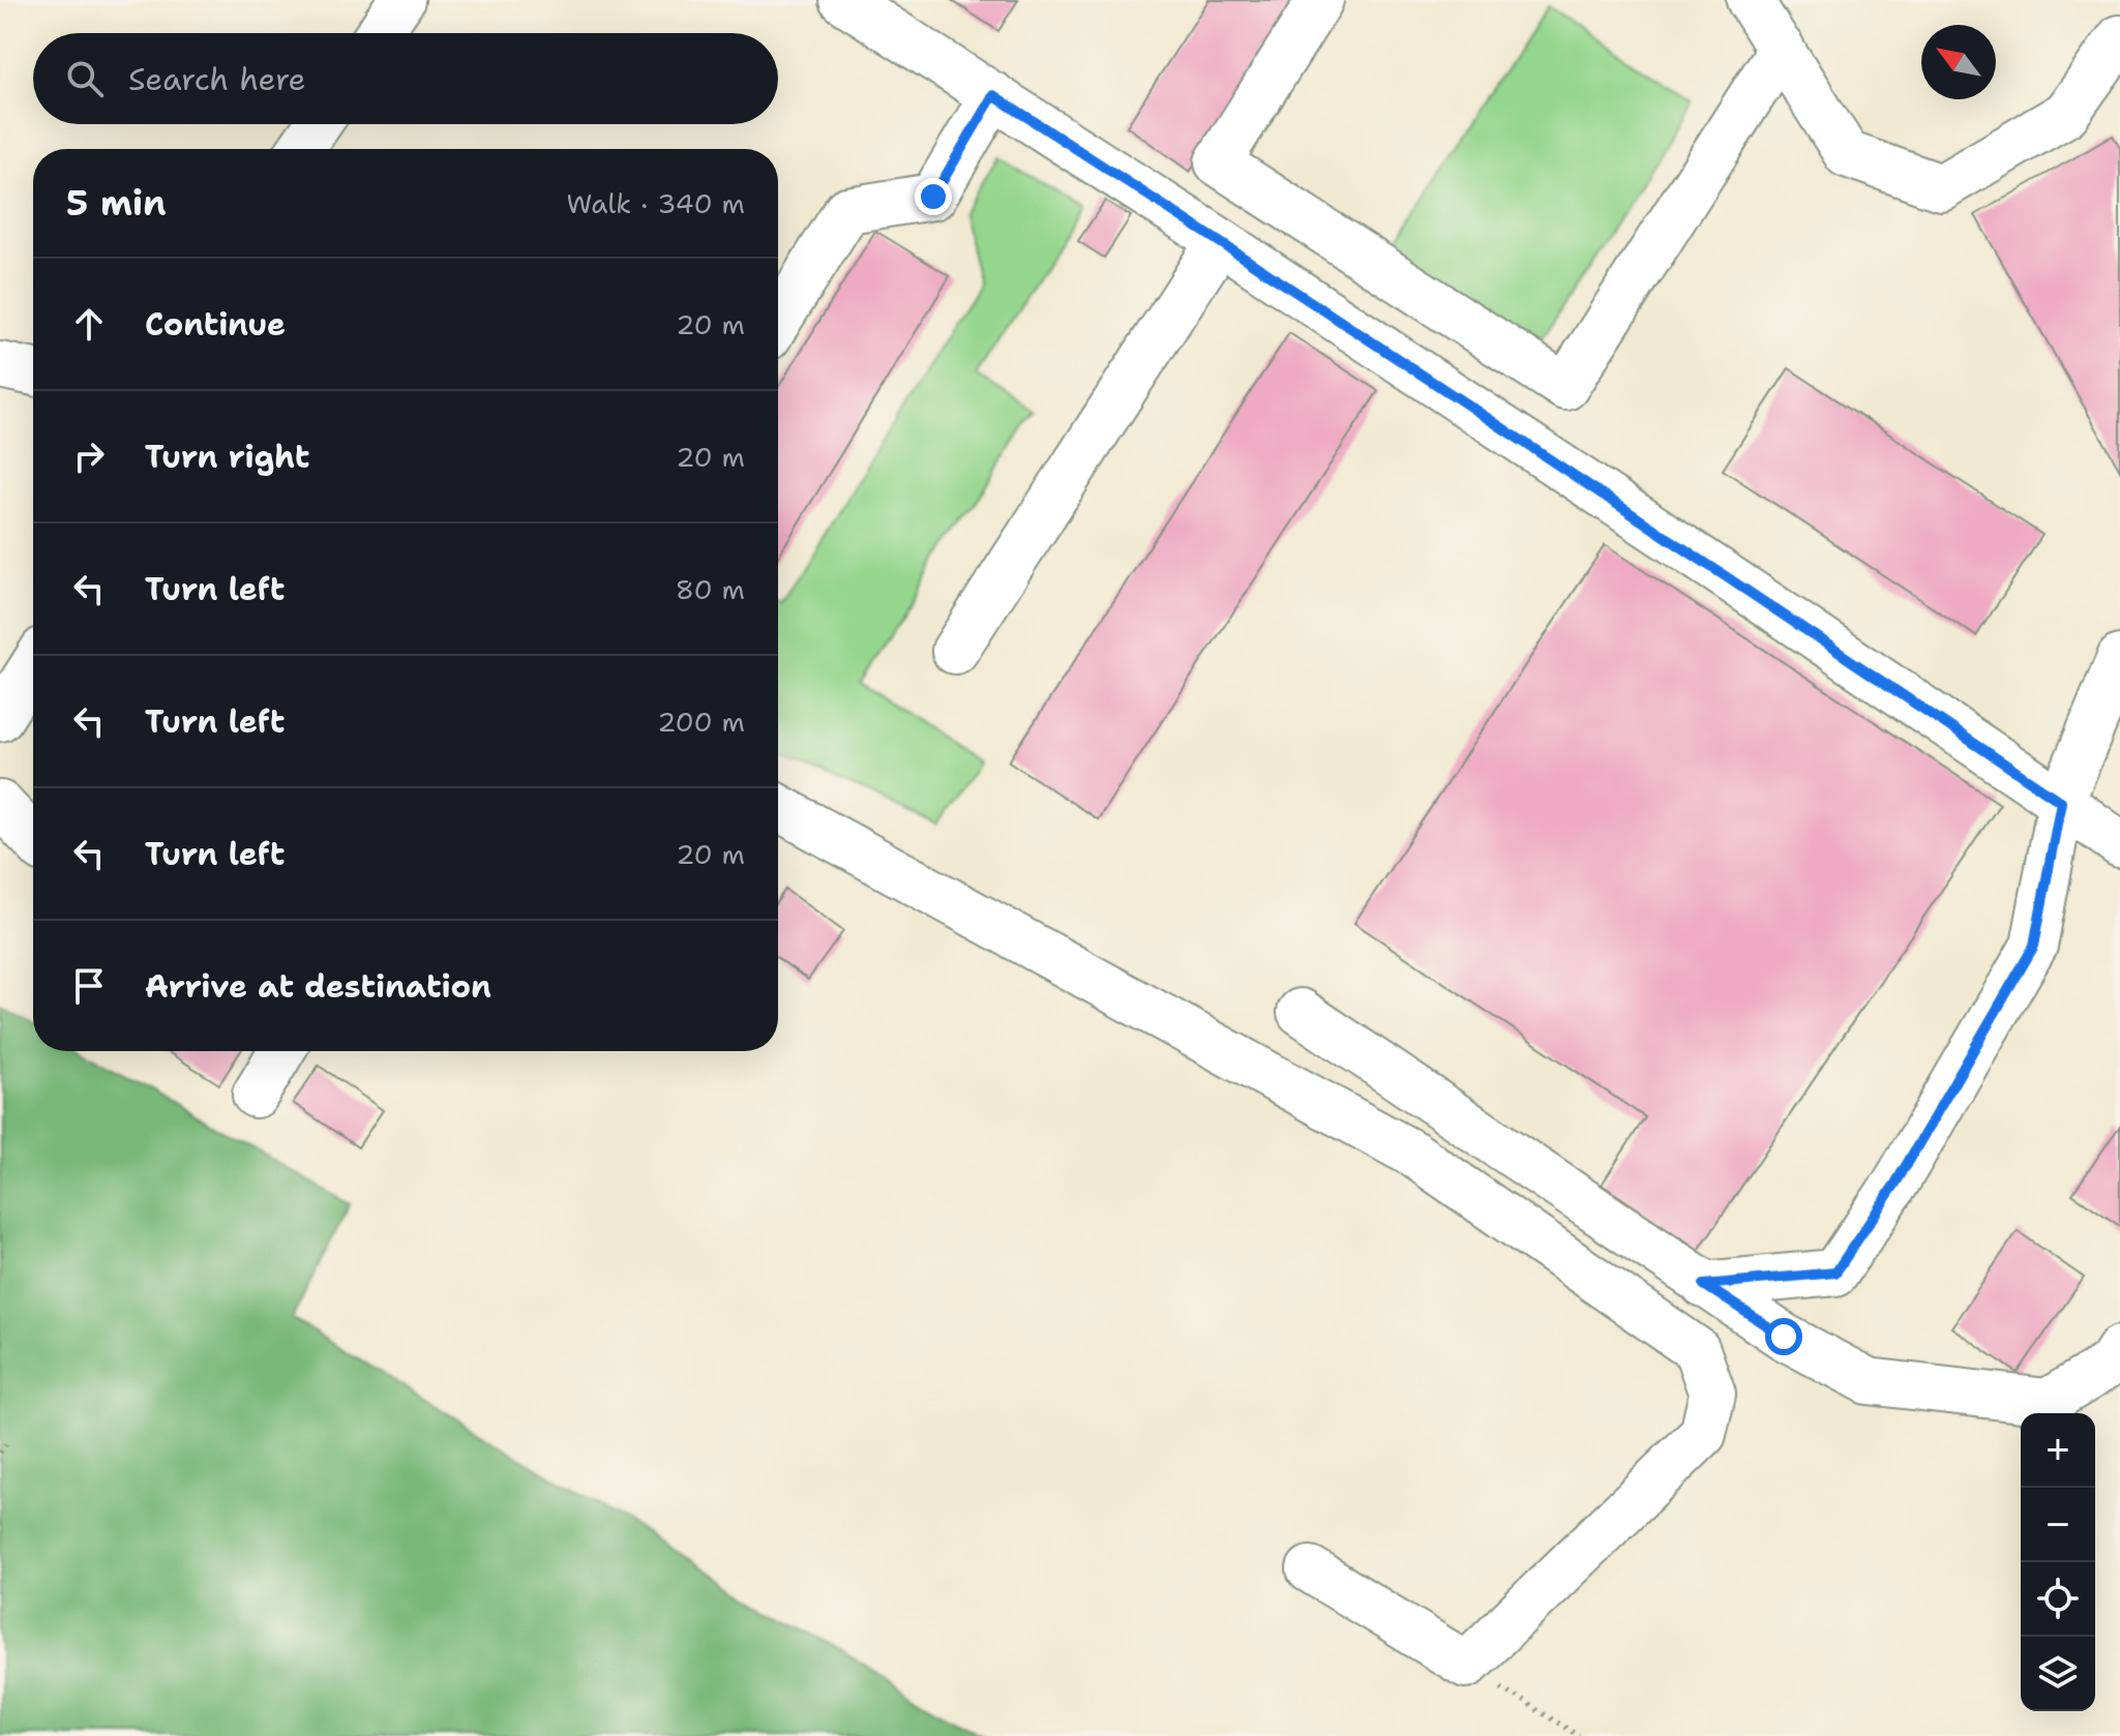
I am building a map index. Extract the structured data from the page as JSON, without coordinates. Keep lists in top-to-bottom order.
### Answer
{
  "north": "top left",
  "page": {
    "search": "Search here",
    "heading": ["5 min", "Walk · 340 m"],
    "list": [
      ["Continue", "20 m"],
      ["Turn right", "20 m"],
      ["Turn left", "80 m"],
      ["Turn left", "200 m"],
      ["Turn left", "20 m"],
      "Arrive at destination"
    ],
    "map_buttons": ["+", "−"]
  }
}
